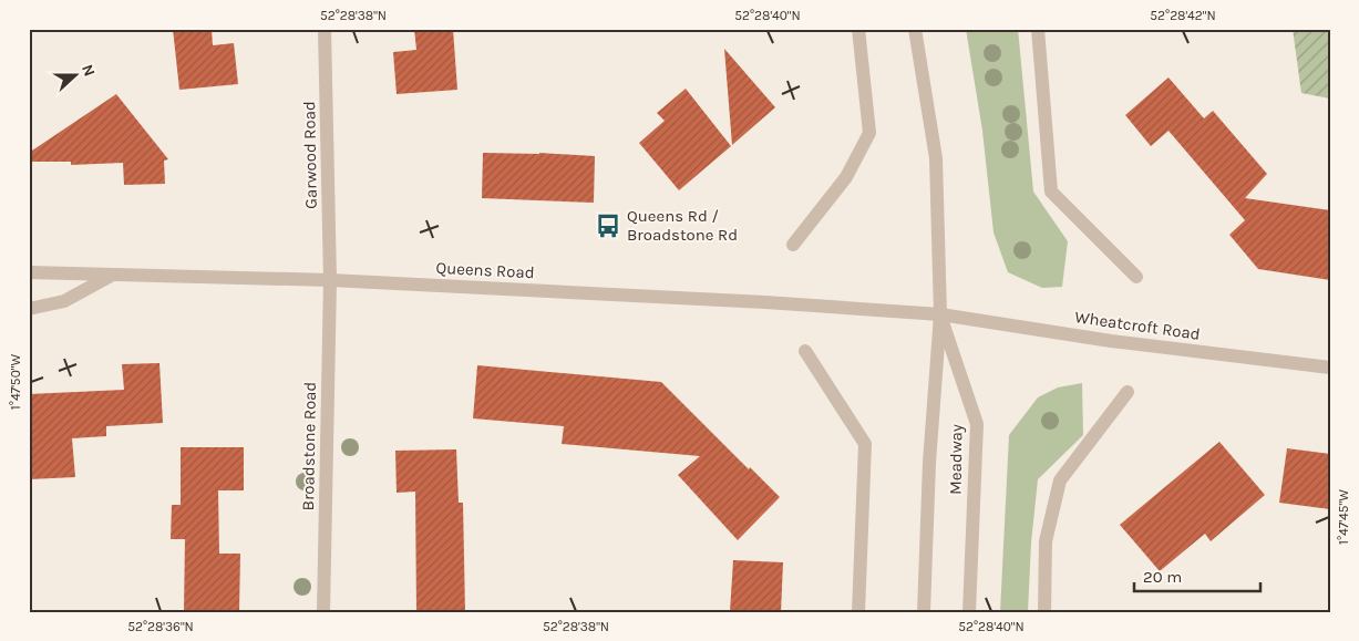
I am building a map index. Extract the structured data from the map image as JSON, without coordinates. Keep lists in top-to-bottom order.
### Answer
{
  "streets": {
    "street": [
      "Garwood Road",
      "Queens Road",
      "Wheatcroft Road",
      "Broadstone Road",
      "Meadway"
    ]
  },
  "crossings": [
    ["Garwood Road", "Queens Road"],
    ["Garwood Road", "Broadstone Road"],
    ["Queens Road", "Wheatcroft Road"],
    ["Queens Road", "Broadstone Road"],
    ["Queens Road", "Meadway"],
    ["Wheatcroft Road", "Meadway"]
  ],
  "places": {
    "bus stop": ["Queens Rd / Broadstone Rd"]
  },
  "scale_bar": "20 m",
  "north": "right",
  "coordinates": [
    "52°28'38\"N",
    "52°28'40\"N",
    "52°28'42\"N",
    "1°47'50\"W",
    "1°47'45\"W",
    "52°28'36\"N"
  ]
}
